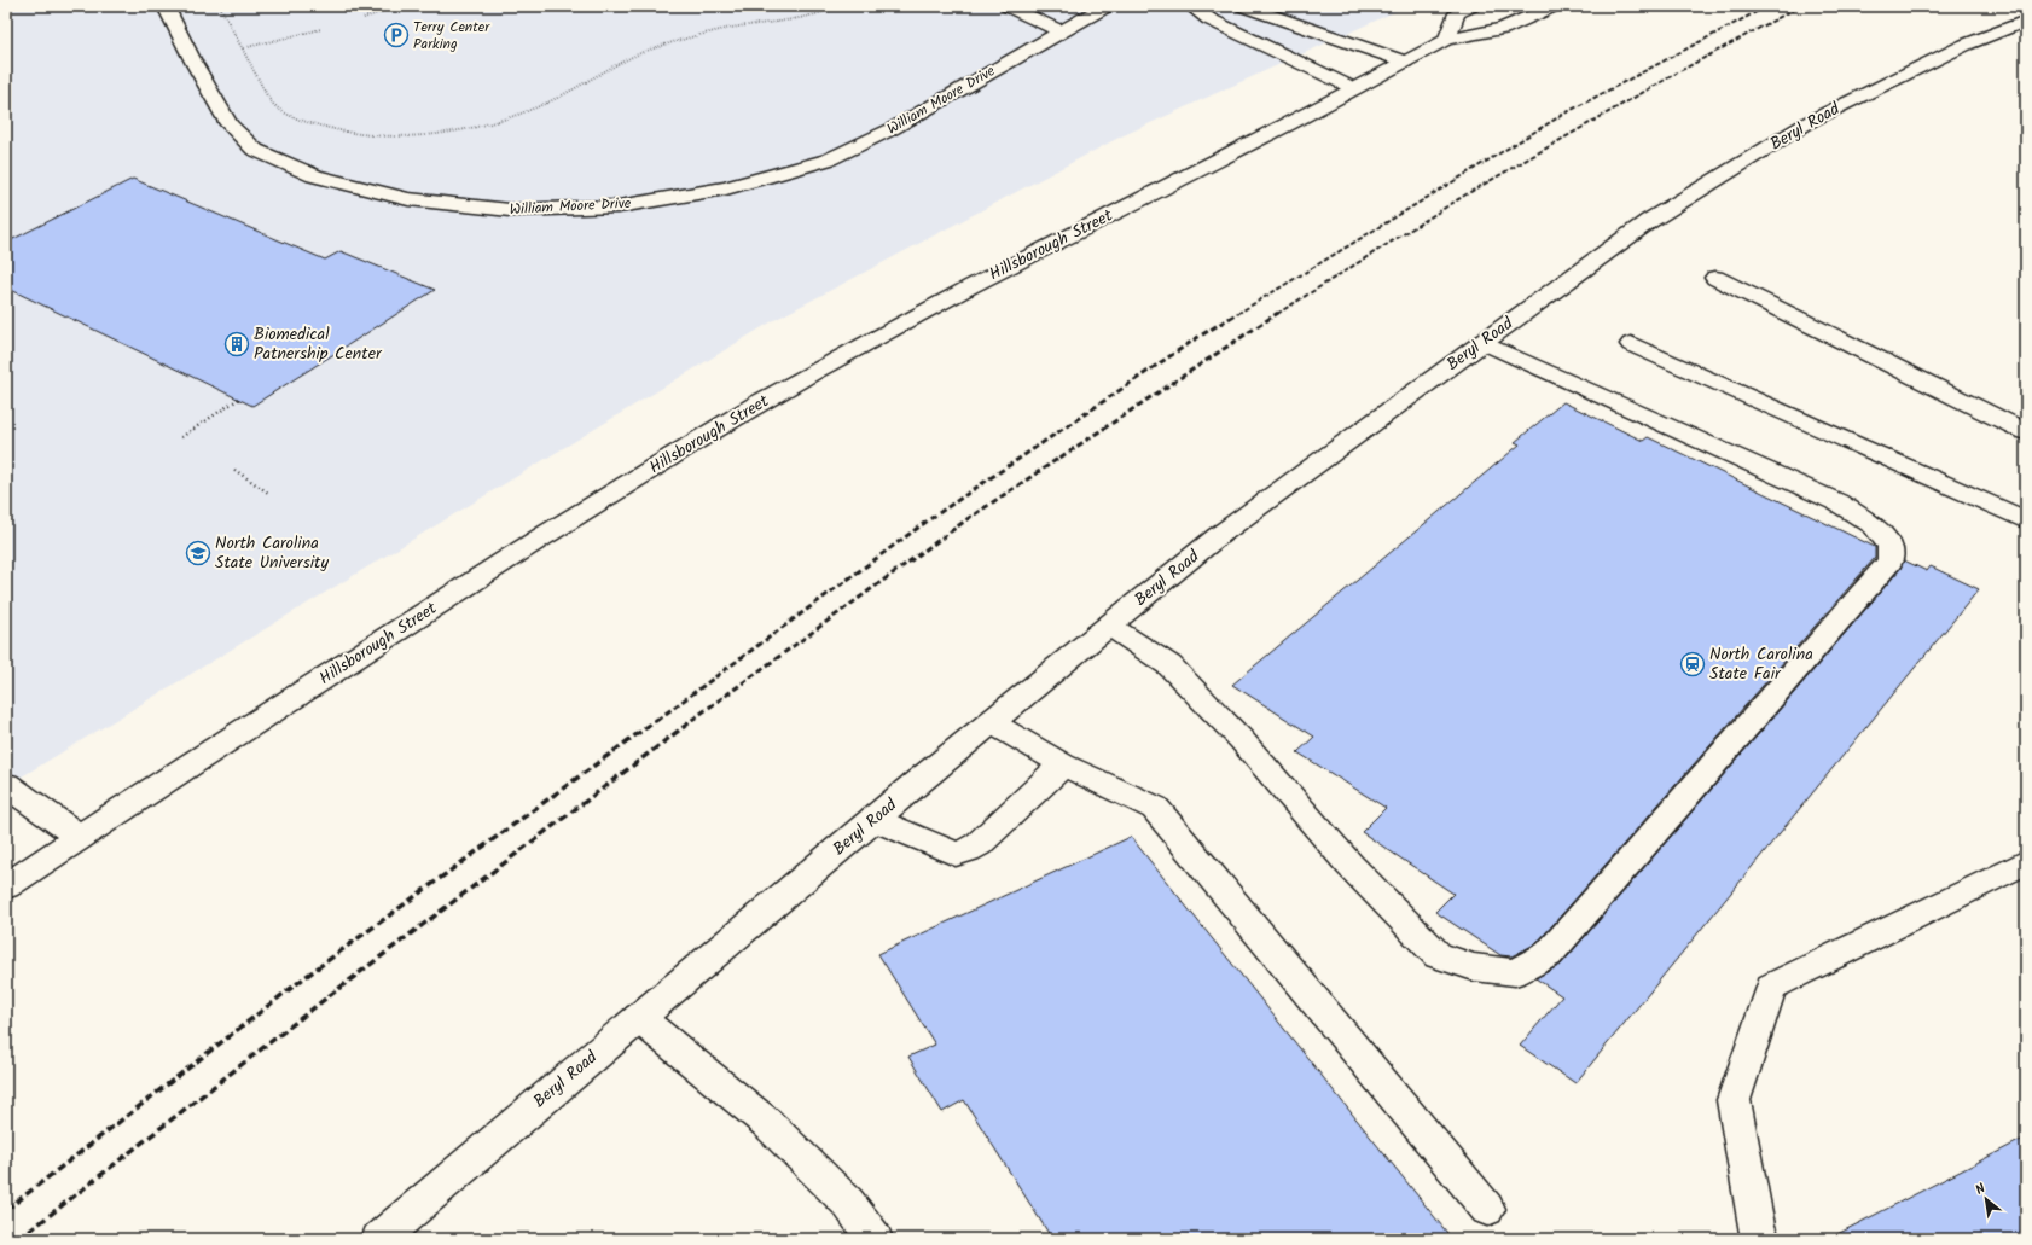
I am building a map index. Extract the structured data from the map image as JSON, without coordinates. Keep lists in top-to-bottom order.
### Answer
{
  "streets": {
    "street": ["William Moore Drive", "Beryl Road", "Hillsborough Street"]
  },
  "places": {
    "parking": ["Terry Center Parking"],
    "building": ["Biomedical Patnership Center"],
    "school or university": ["North Carolina State University"],
    "station": ["North Carolina State Fair"]
  },
  "north": "top left"
}
